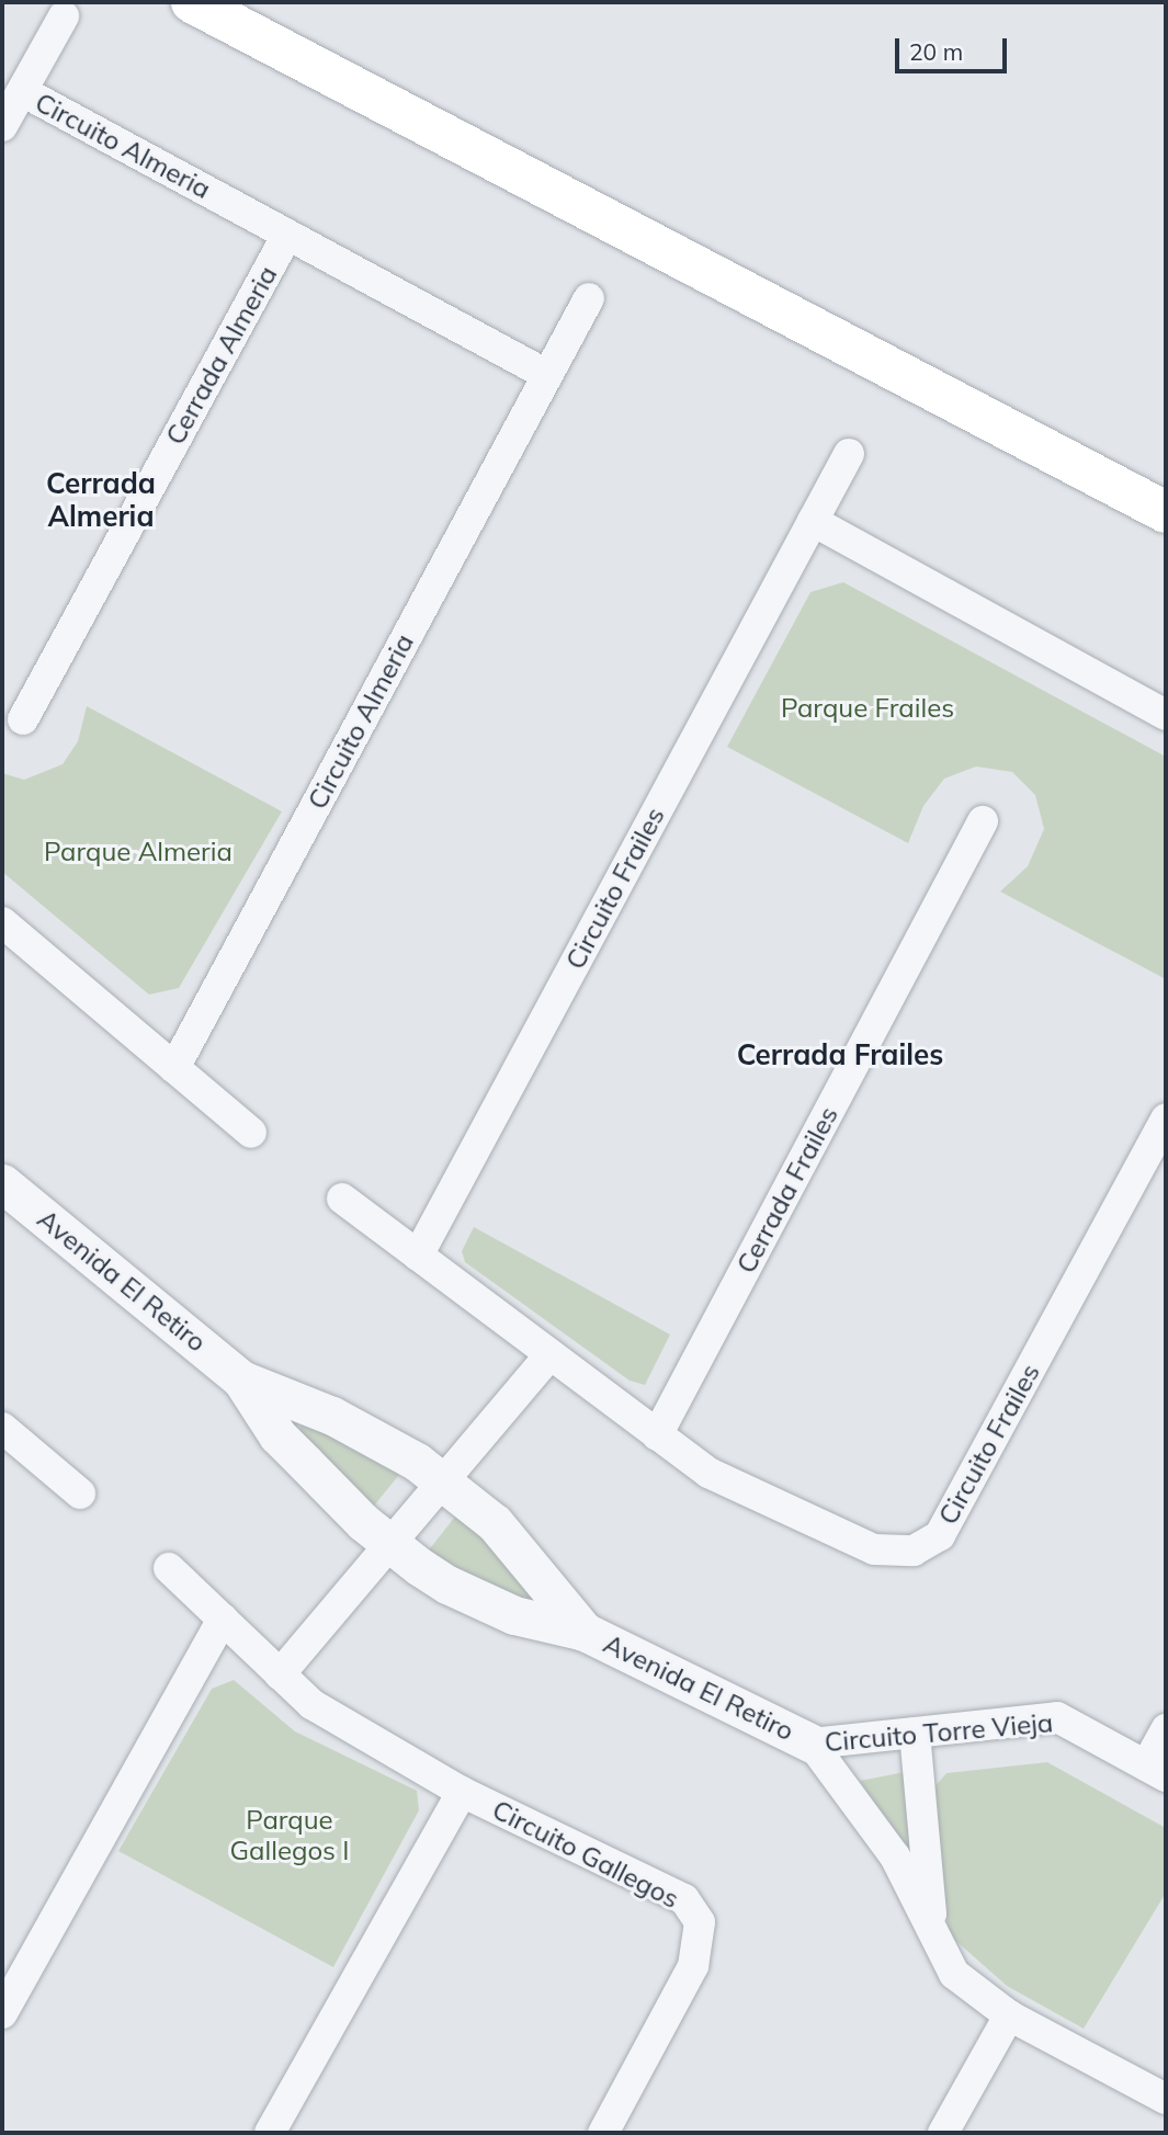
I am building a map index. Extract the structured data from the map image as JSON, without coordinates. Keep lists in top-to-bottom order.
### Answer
{
  "streets": {
    "street": [
      "Circuito Almeria",
      "Cerrada Almeria",
      "Circuito Frailes",
      "Cerrada Frailes",
      "Avenida El Retiro",
      "Circuito Torre Vieja",
      "Circuito Gallegos"
    ]
  },
  "crossings": [
    ["Circuito Almeria", "Cerrada Almeria"],
    ["Circuito Frailes", "Cerrada Frailes"],
    ["Avenida El Retiro", "Circuito Torre Vieja"]
  ],
  "districts": ["Cerrada Almeria", "Cerrada Frailes"],
  "parks": ["Parque Frailes", "Parque Almeria", "Parque Gallegos I"],
  "scale_bar": "20 m"
}
